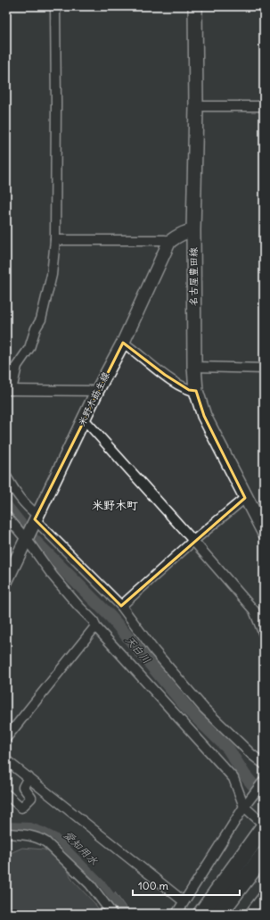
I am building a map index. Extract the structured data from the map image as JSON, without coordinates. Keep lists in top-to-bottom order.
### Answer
{
  "streets": {
    "main road": ["名古屋豊田線", "米野木莇生線"]
  },
  "districts": ["米野木町"],
  "water": ["天白川", "愛知用水"],
  "scale_bar": "100 m"
}
